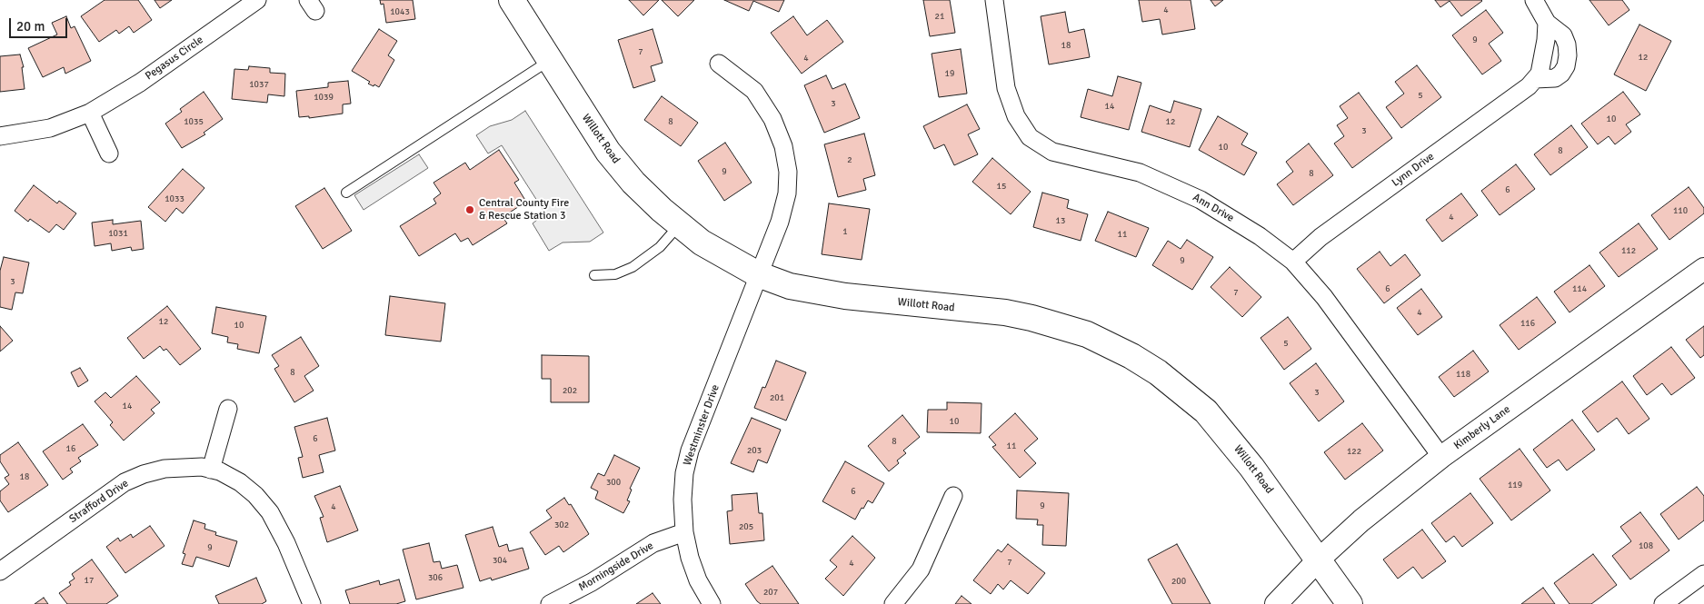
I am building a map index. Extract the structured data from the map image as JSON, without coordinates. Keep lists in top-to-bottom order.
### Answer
{
  "streets": {
    "main road": ["Willott Road"],
    "street": [
      "Pegasus Circle",
      "Lynn Drive",
      "Ann Drive",
      "Westminster Drive",
      "Kimberly Lane",
      "Strafford Drive",
      "Morningside Drive"
    ]
  },
  "crossings": [
    ["Willott Road", "Westminster Drive"],
    ["Willott Road", "Kimberly Lane"],
    ["Lynn Drive", "Ann Drive"],
    ["Ann Drive", "Kimberly Lane"],
    ["Westminster Drive", "Morningside Drive"]
  ],
  "places": ["Central County Fire & Rescue Station 3"],
  "house_numbers": [
    "4",
    "1043",
    "21",
    "9",
    "18",
    "7",
    "12",
    "4",
    "19",
    "1037",
    "5",
    "1039",
    "3",
    "14",
    "10",
    "1035",
    "8",
    "12",
    "3",
    "10",
    "8",
    "2",
    "9",
    "8",
    "15",
    "6",
    "1033",
    "110",
    "4",
    "13",
    "1",
    "1031",
    "11",
    "112",
    "9",
    "3",
    "6",
    "114",
    "7",
    "4",
    "12",
    "116",
    "10",
    "5",
    "8",
    "118",
    "202",
    "3",
    "201",
    "14",
    "10",
    "6",
    "8",
    "11",
    "16",
    "203",
    "122",
    "18",
    "300",
    "119",
    "6",
    "9",
    "4",
    "302",
    "205",
    "108",
    "9",
    "304",
    "7",
    "4",
    "306",
    "17",
    "200",
    "207"
  ],
  "scale_bar": "20 m"
}
